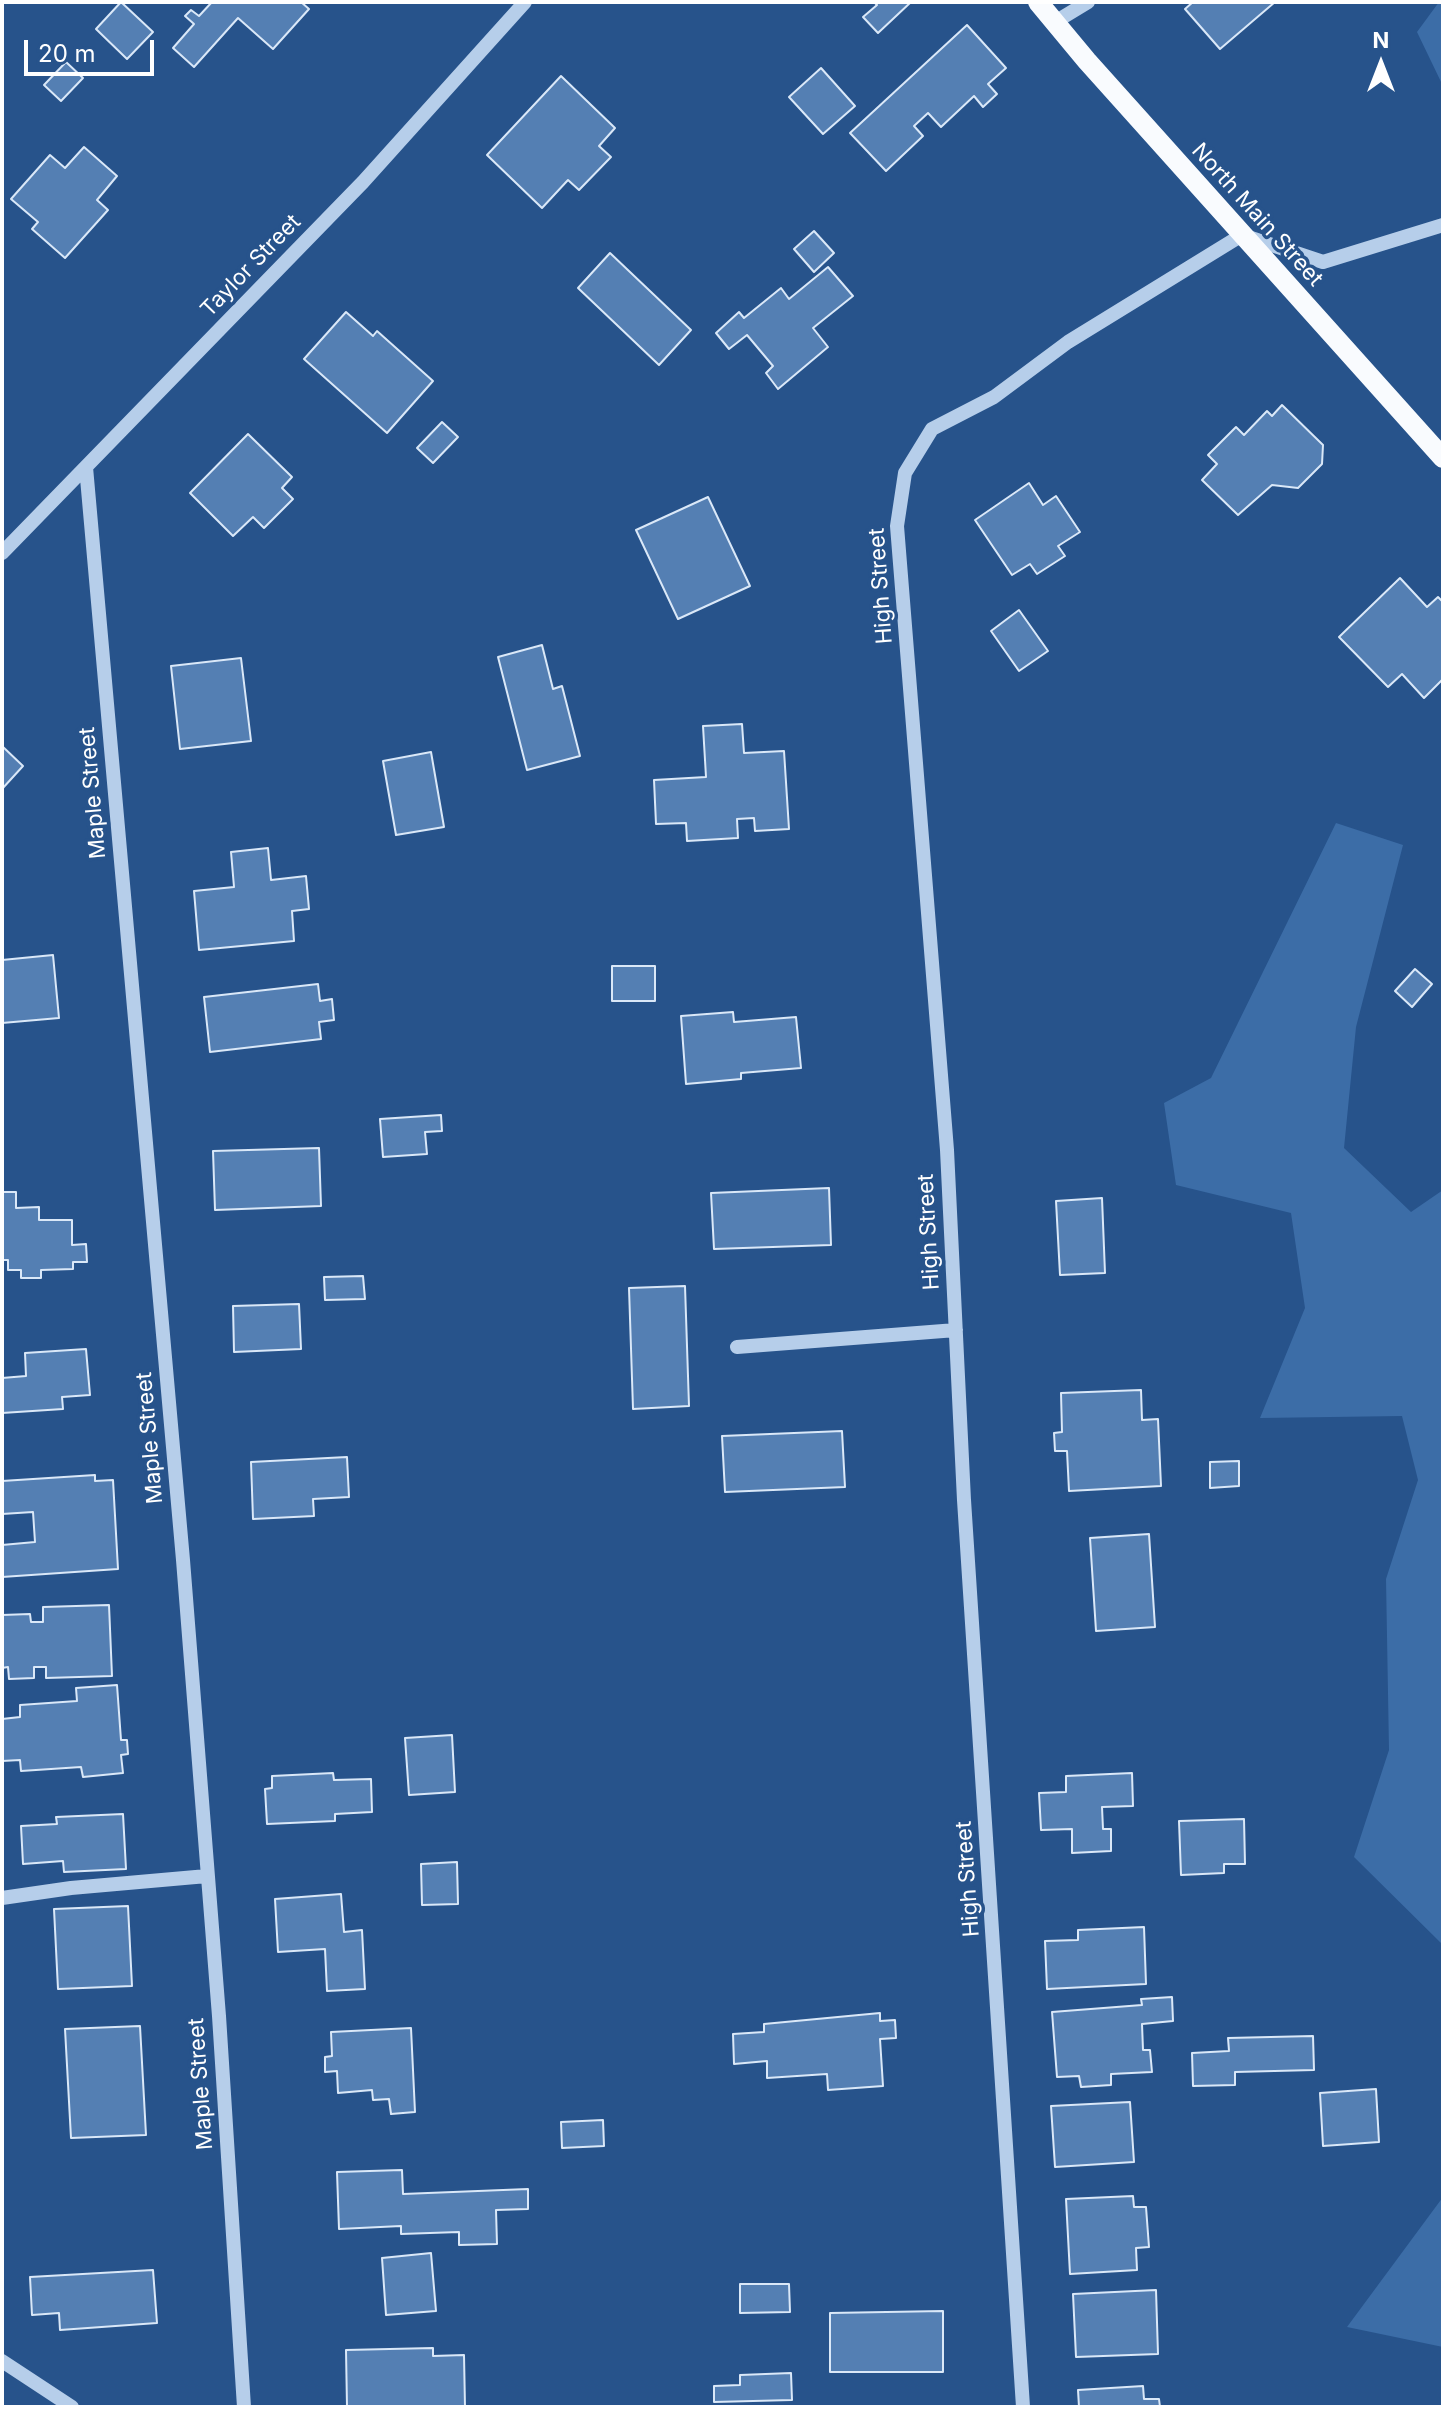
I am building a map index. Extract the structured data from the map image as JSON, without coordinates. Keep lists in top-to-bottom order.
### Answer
{
  "streets": {
    "main road": ["North Main Street"],
    "street": ["Taylor Street", "High Street", "Maple Street"]
  },
  "crossings": [
    ["North Main Street", "High Street"],
    ["Taylor Street", "Maple Street"]
  ],
  "scale_bar": "20 m",
  "north": "top"
}
